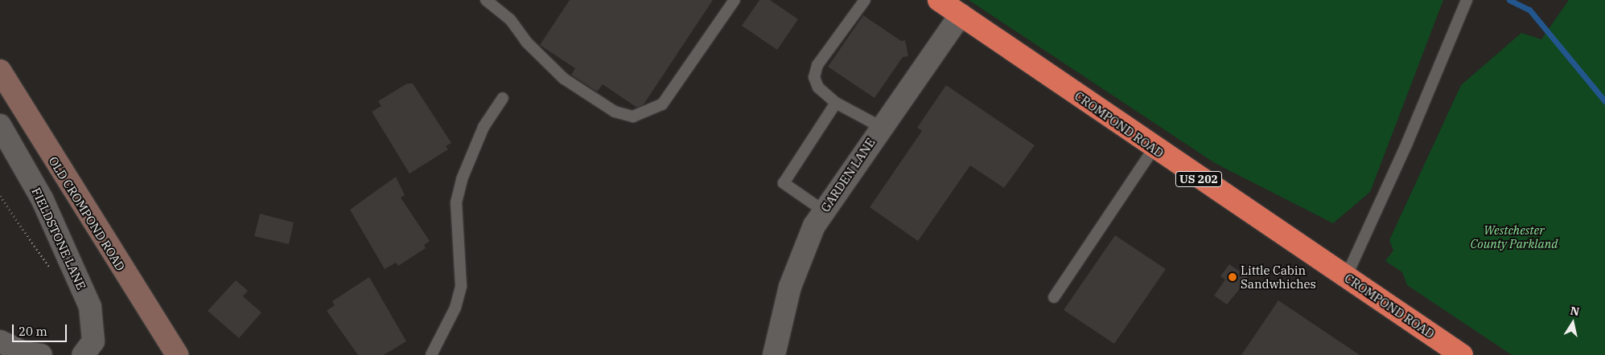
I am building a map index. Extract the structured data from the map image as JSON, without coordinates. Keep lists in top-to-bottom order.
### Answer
{
  "streets": {
    "highway": ["CROMPOND ROAD", "US 202"],
    "street": ["GARDEN LANE", "OLD CROMPOND ROAD", "FIELDSTONE LANE"]
  },
  "crossings": [
    ["CROMPOND ROAD", "GARDEN LANE"]
  ],
  "parks": ["Westchester County Parkland"],
  "places": ["Little Cabin Sandwhiches"],
  "scale_bar": "20 m",
  "north": "top"
}
